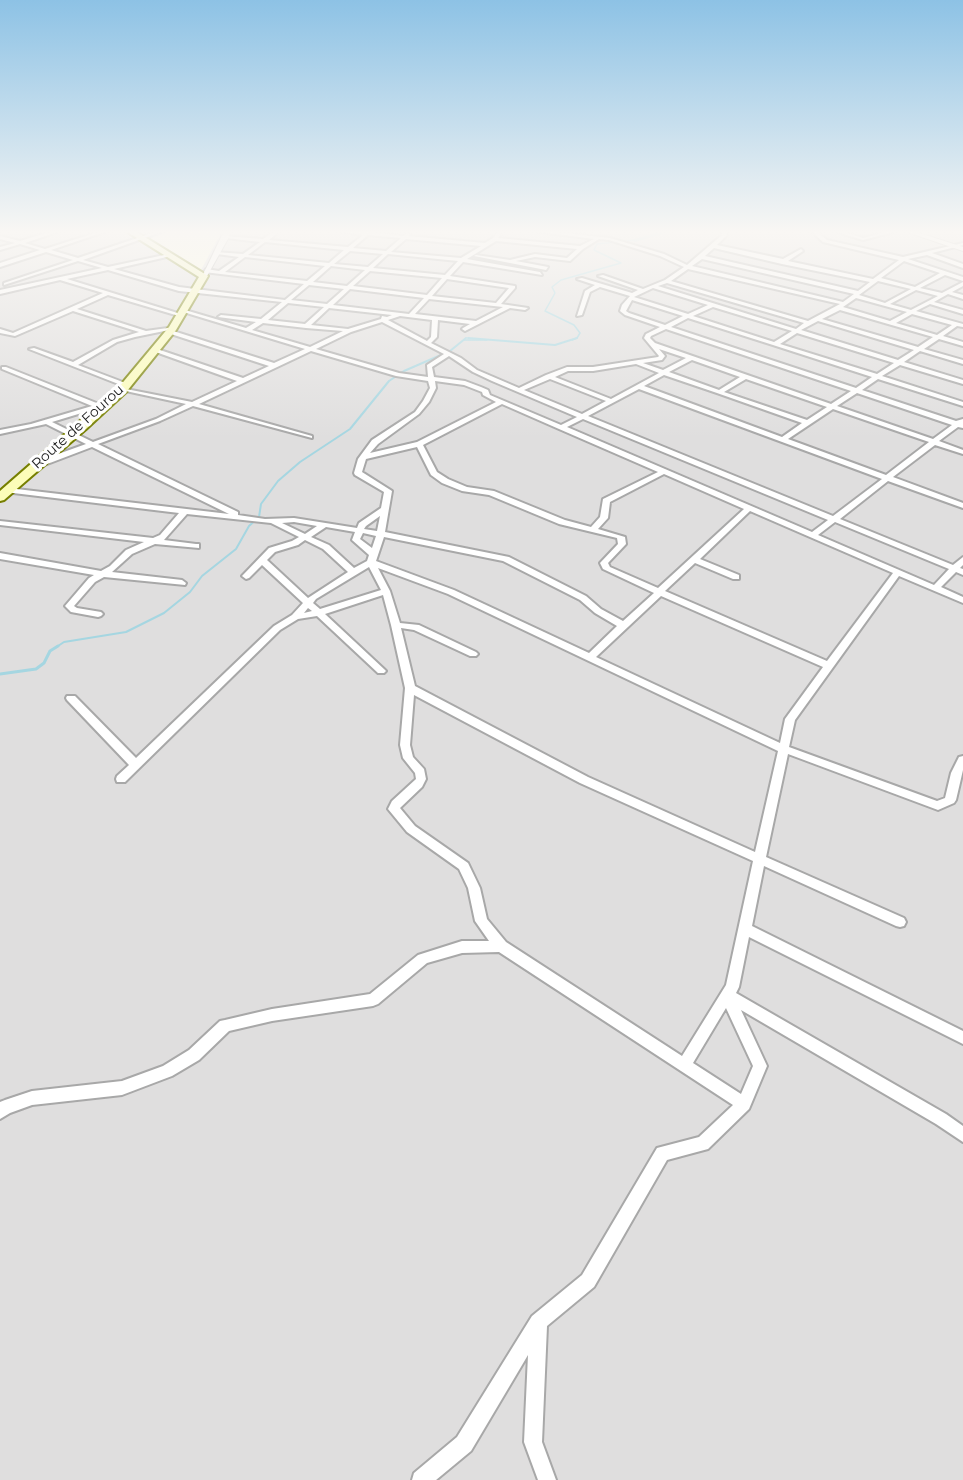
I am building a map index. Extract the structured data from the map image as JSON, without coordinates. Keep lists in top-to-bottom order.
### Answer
{
  "streets": {
    "main road": ["Route de Fourou"]
  }
}
